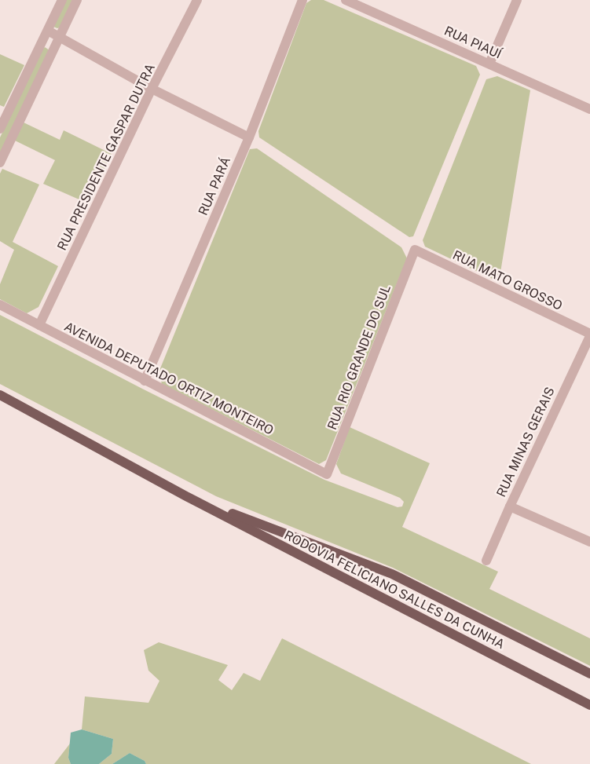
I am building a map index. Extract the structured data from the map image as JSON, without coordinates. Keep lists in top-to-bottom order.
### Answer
{
  "streets": {
    "main road": ["RODOVIA FELICIANO SALLES DA CUNHA"],
    "street": [
      "RUA PIAUÍ",
      "RUA PRESIDENTE GASPAR DUTRA",
      "RUA PARÁ",
      "RUA MATO GROSSO",
      "RUA RIO GRANDE DO SUL",
      "AVENIDA DEPUTADO ORTIZ MONTEIRO",
      "RUA MINAS GERAIS"
    ]
  },
  "crossings": [
    ["RUA PRESIDENTE GASPAR DUTRA", "AVENIDA DEPUTADO ORTIZ MONTEIRO"],
    ["RUA PARÁ", "AVENIDA DEPUTADO ORTIZ MONTEIRO"],
    ["RUA MATO GROSSO", "RUA RIO GRANDE DO SUL"],
    ["RUA MATO GROSSO", "RUA MINAS GERAIS"],
    ["RUA RIO GRANDE DO SUL", "AVENIDA DEPUTADO ORTIZ MONTEIRO"]
  ]
}
